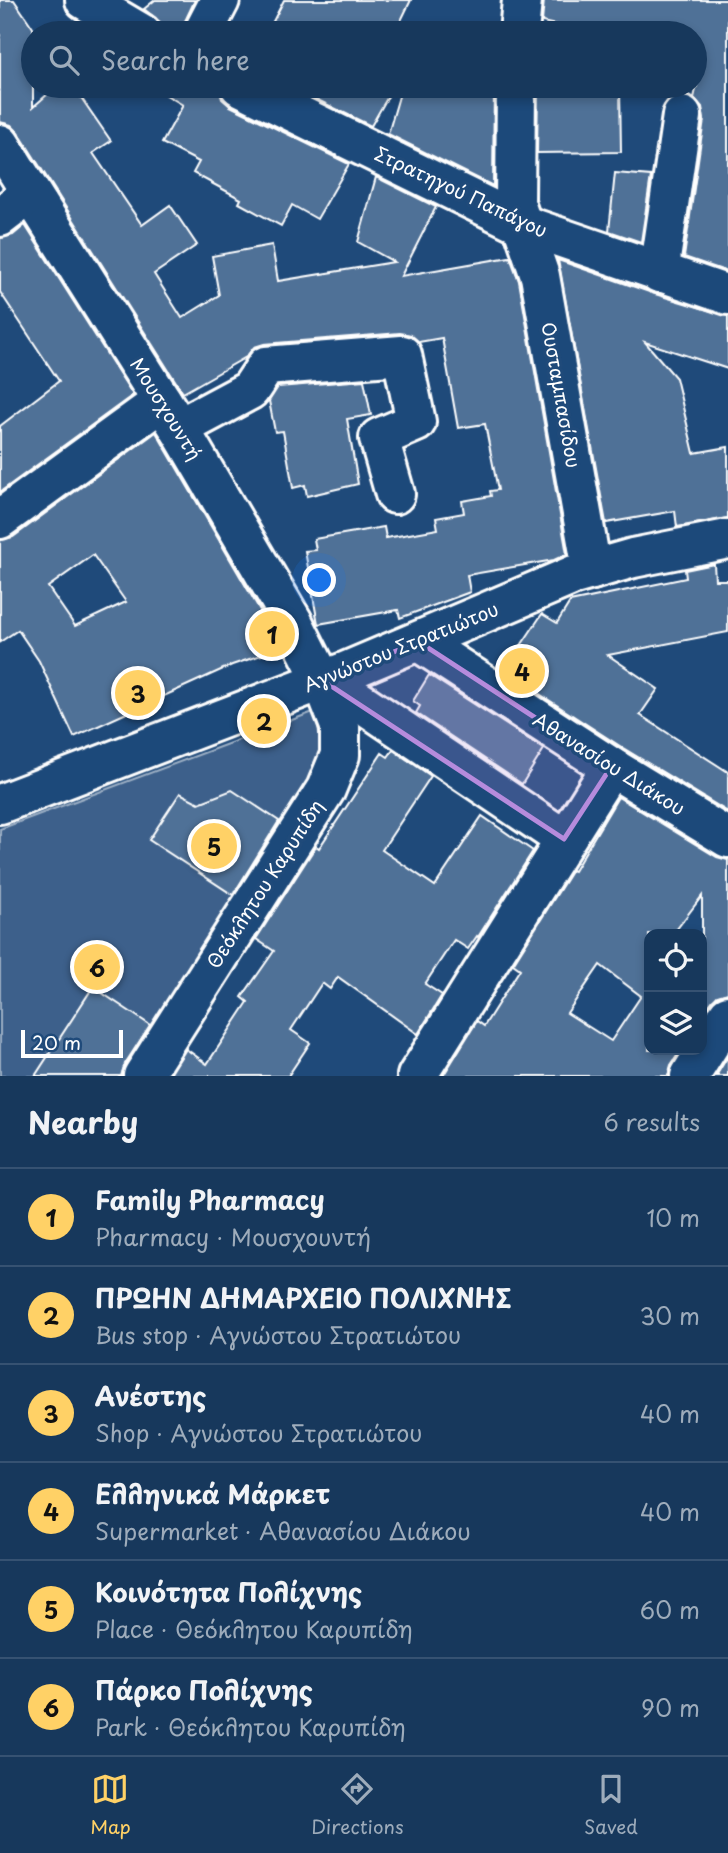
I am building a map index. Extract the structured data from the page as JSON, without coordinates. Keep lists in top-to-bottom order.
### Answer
{
  "streets": {
    "street": [
      "Στρατηγού Παπάγου",
      "Ουσταμπασίδου",
      "Μουσχουντή",
      "Αγνώστου Στρατιώτου",
      "Αθανασίου Διάκου",
      "Θεόκλητου Καρυπίδη"
    ]
  },
  "crossings": [
    ["Στρατηγού Παπάγου", "Ουσταμπασίδου"],
    ["Ουσταμπασίδου", "Αγνώστου Στρατιώτου"],
    ["Μουσχουντή", "Αγνώστου Στρατιώτου"],
    ["Μουσχουντή", "Θεόκλητου Καρυπίδη"],
    ["Αγνώστου Στρατιώτου", "Αθανασίου Διάκου"],
    ["Αγνώστου Στρατιώτου", "Θεόκλητου Καρυπίδη"]
  ],
  "scale_bar": "20 m",
  "page": {
    "search": "Search here",
    "pins": [
      "1",
      "4",
      "3",
      "2",
      "5",
      "6"
    ],
    "scale": "20 m",
    "heading": ["Nearby", "6 results"],
    "list": [
      {
        "mark": "1",
        "name": "Family Pharmacy",
        "note": "Pharmacy · Μουσχουντή",
        "value": "10 m"
      },
      {
        "mark": "2",
        "name": "ΠΡΩΗΝ ΔΗΜΑΡΧΕΙΟ ΠΟΛΙΧΝΗΣ",
        "note": "Bus stop · Αγνώστου Στρατιώτου",
        "value": "30 m"
      },
      {
        "mark": "3",
        "name": "Ανέστης",
        "note": "Shop · Αγνώστου Στρατιώτου",
        "value": "40 m"
      },
      {
        "mark": "4",
        "name": "Ελληνικά Μάρκετ",
        "note": "Supermarket · Αθανασίου Διάκου",
        "value": "40 m"
      },
      {
        "mark": "5",
        "name": "Κοινότητα Πολίχνης",
        "note": "Place · Θεόκλητου Καρυπίδη",
        "value": "60 m"
      },
      {
        "mark": "6",
        "name": "Πάρκο Πολίχνης",
        "note": "Park · Θεόκλητου Καρυπίδη",
        "value": "90 m"
      }
    ],
    "nav": ["Map", "Directions", "Saved"]
  }
}
